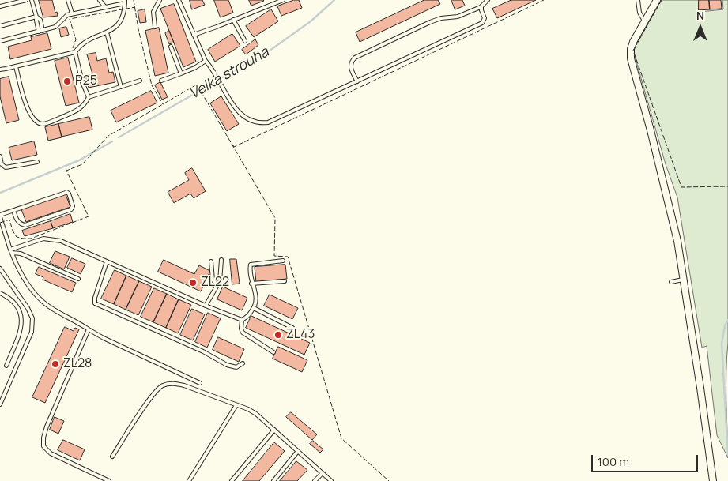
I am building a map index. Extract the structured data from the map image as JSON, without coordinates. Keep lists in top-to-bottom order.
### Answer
{
  "water": ["Velká strouha"],
  "places": [
    "P25",
    "ZL22",
    "ZL43",
    "ZL28"
  ],
  "scale_bar": "100 m",
  "north": "top"
}
